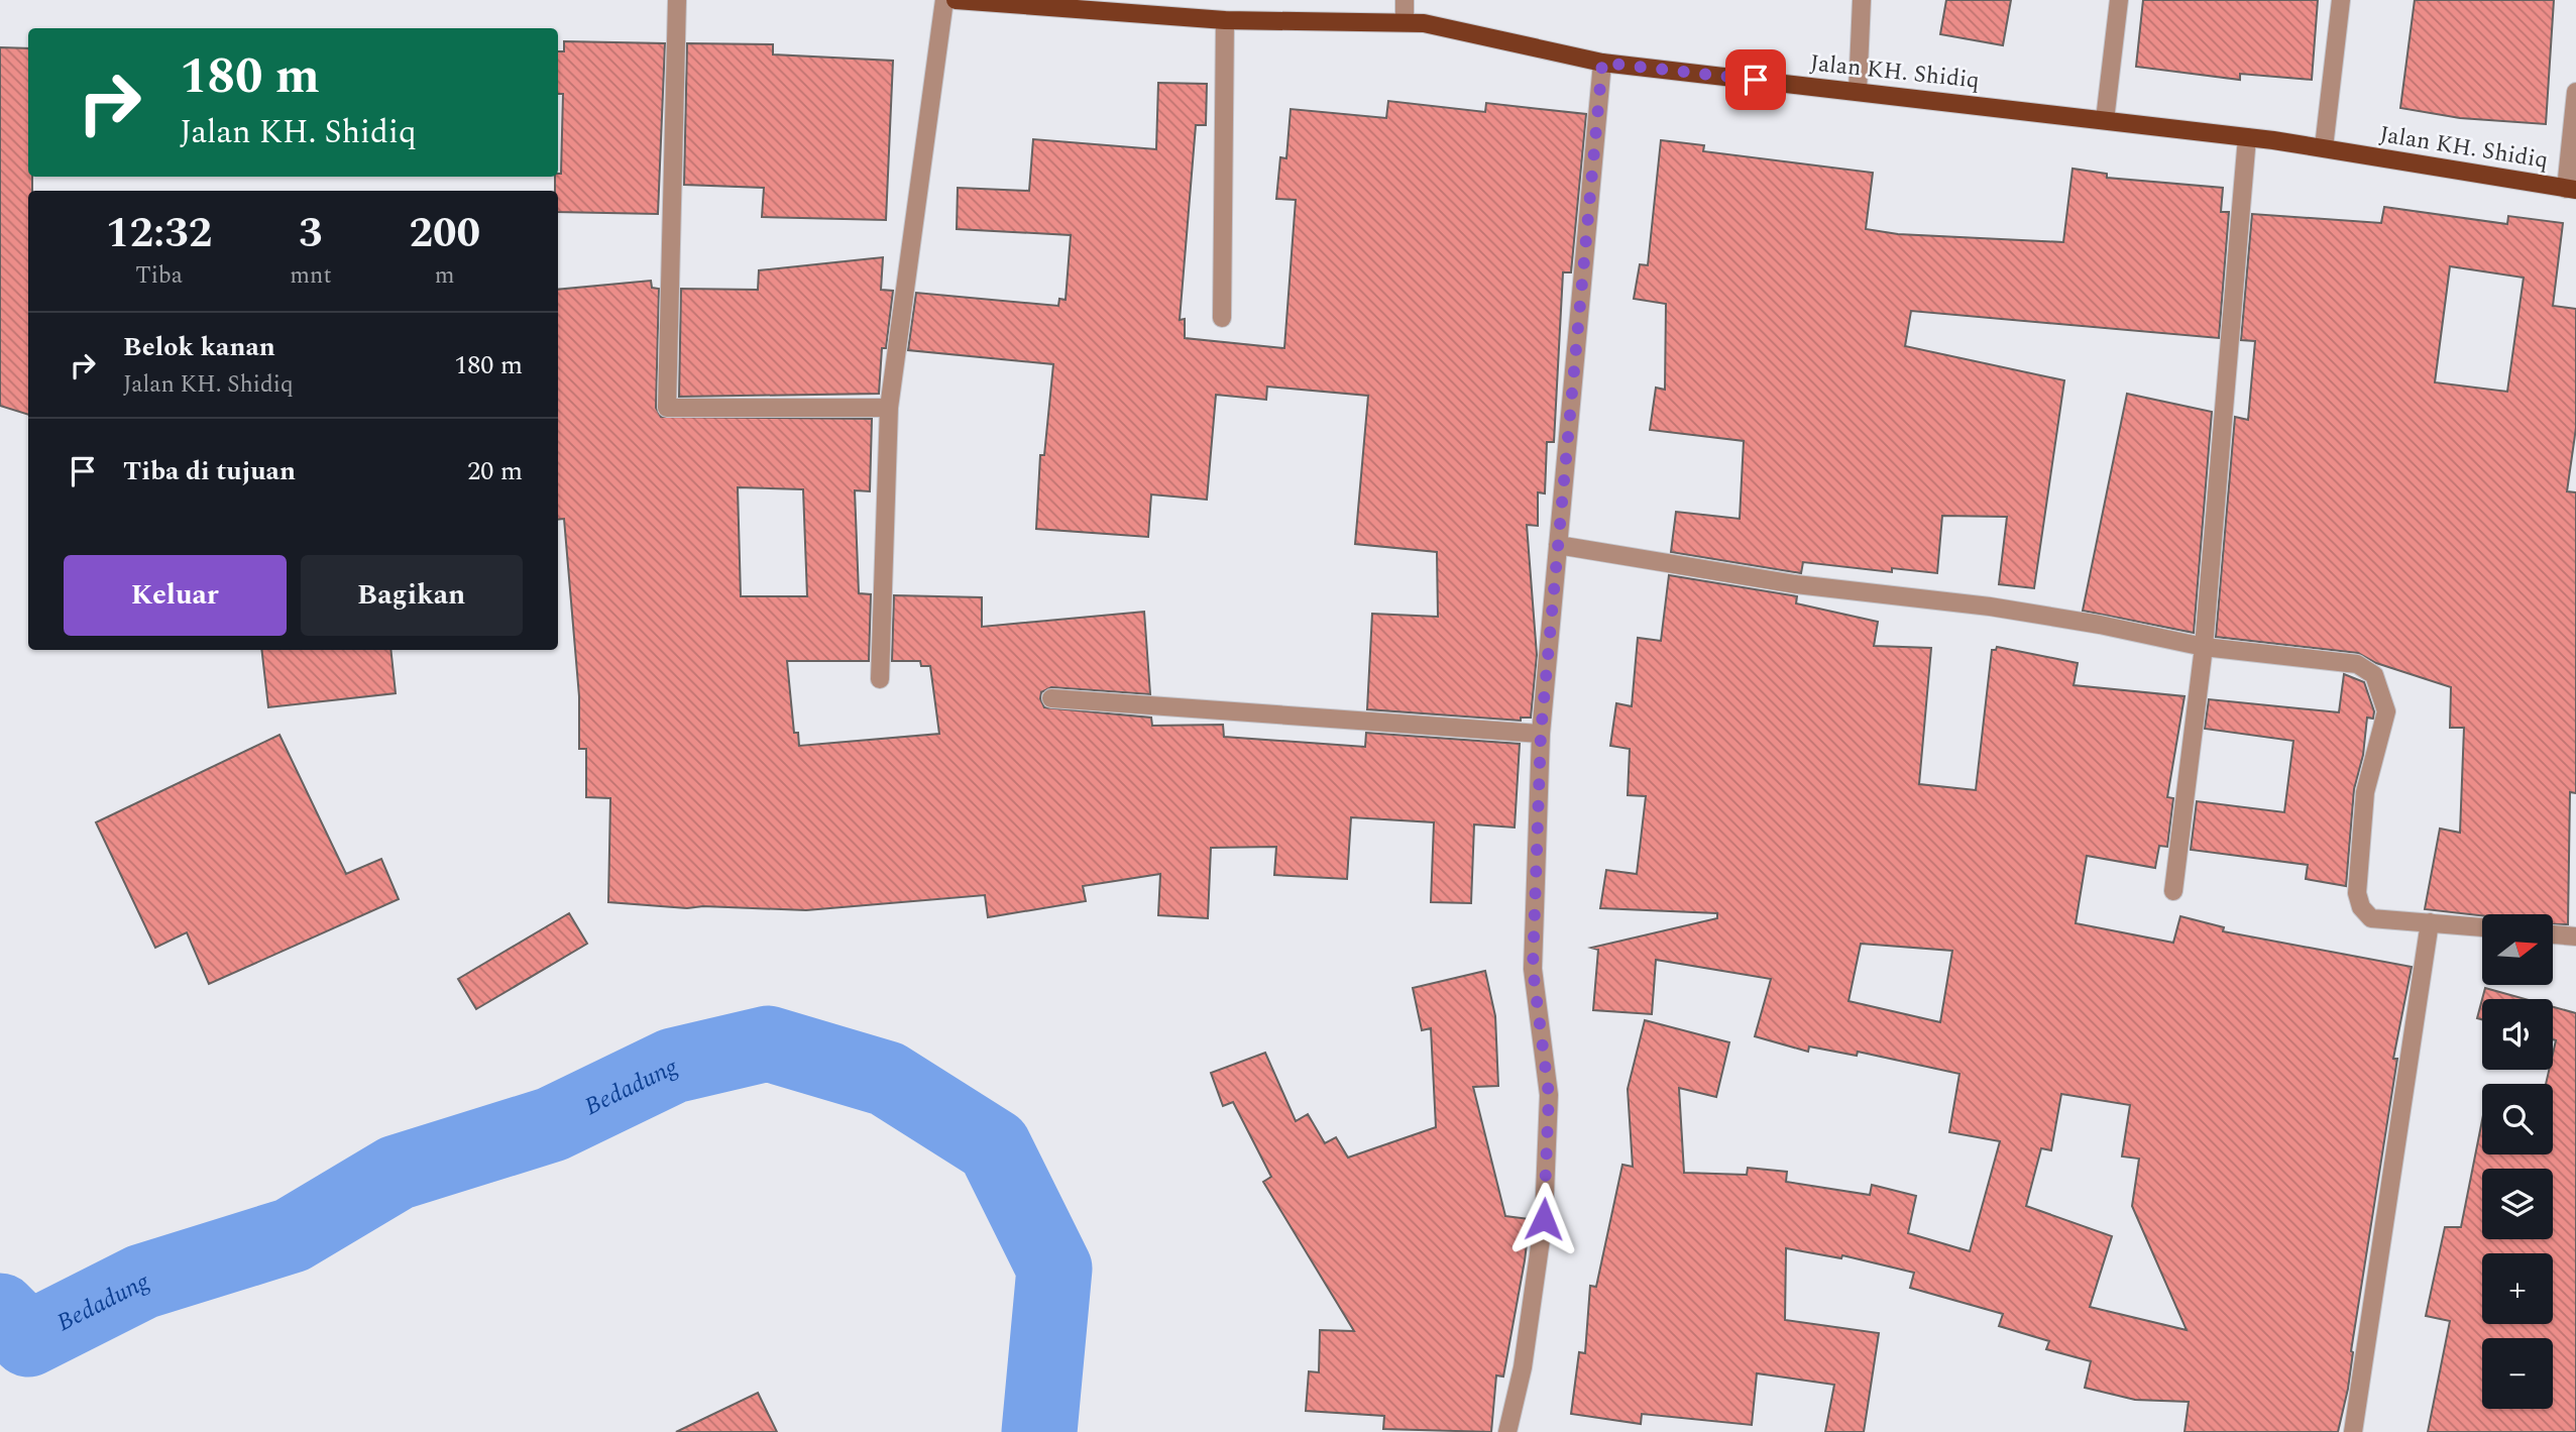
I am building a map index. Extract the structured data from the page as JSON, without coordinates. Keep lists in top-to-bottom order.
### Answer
{
  "streets": {
    "main road": ["Jalan KH. Shidiq"]
  },
  "water": ["Bedadung"],
  "north": "right",
  "page": {
    "turn": ["180 m", "Jalan KH. Shidiq"],
    "eta": [
      "12:32",
      "Tiba",
      "3",
      "mnt",
      "200",
      "m"
    ],
    "list": [
      {
        "name": "Belok kanan",
        "note": "Jalan KH. Shidiq",
        "value": "180 m"
      },
      {
        "name": "Tiba di tujuan",
        "value": "20 m"
      }
    ],
    "buttons": ["Keluar", "Bagikan"],
    "map_buttons": ["+", "−"]
  }
}
